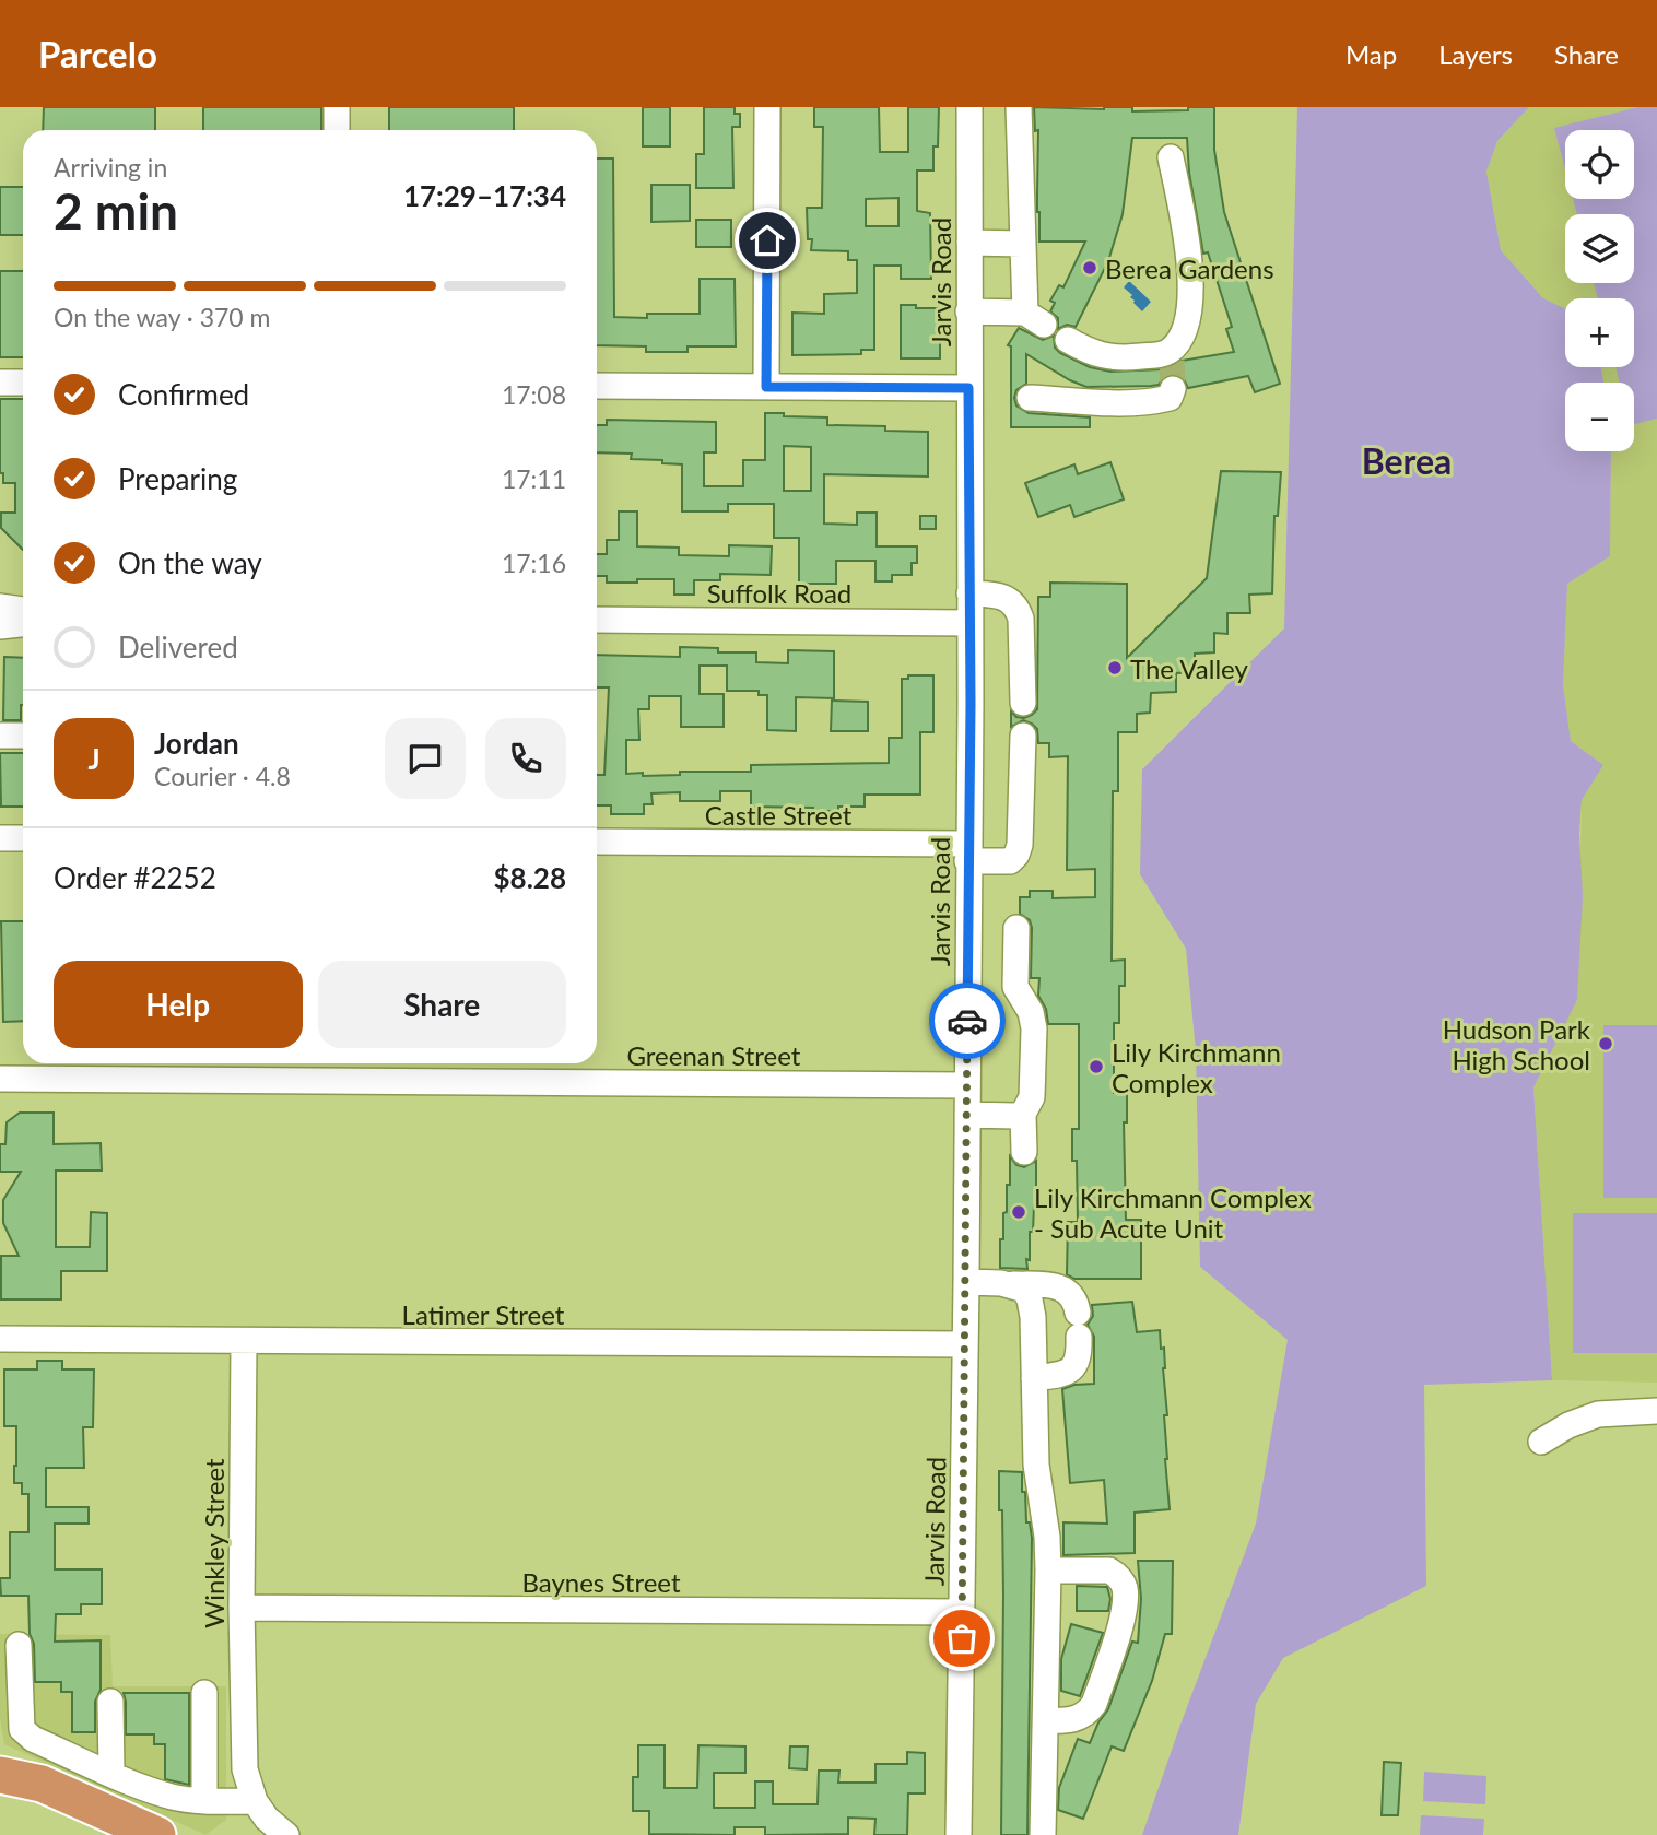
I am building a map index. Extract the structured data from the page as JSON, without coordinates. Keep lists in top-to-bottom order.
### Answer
{
  "streets": {
    "street": [
      "Jarvis Road",
      "Suffolk Road",
      "Castle Street",
      "Greenan Street",
      "Latimer Street",
      "Winkley Street",
      "Baynes Street"
    ]
  },
  "crossings": [
    ["Jarvis Road", "Suffolk Road"],
    ["Jarvis Road", "Castle Street"],
    ["Jarvis Road", "Greenan Street"],
    ["Jarvis Road", "Latimer Street"],
    ["Jarvis Road", "Baynes Street"],
    ["Latimer Street", "Winkley Street"],
    ["Winkley Street", "Baynes Street"]
  ],
  "districts": ["Berea"],
  "places": [
    "Berea Gardens",
    "The Valley",
    "Hudson Park High School",
    "Lily Kirchmann Complex",
    "Lily Kirchmann Complex - Sub Acute Unit"
  ],
  "page": {
    "header": "Parcelo",
    "nav": ["Map", "Layers", "Share"],
    "map_buttons": ["+", "−"],
    "heading": ["2 min", "Arriving in", "17:29–17:34"],
    "panel": [
      "Jordan",
      "Courier · 4.8",
      "Order #2252",
      "$8.28"
    ],
    "bar": "On the way · 370 m",
    "list": [
      ["Confirmed", "17:08"],
      ["Preparing", "17:11"],
      ["On the way", "17:16"],
      "Delivered"
    ],
    "round": "J",
    "buttons": ["Help", "Share"]
  }
}
